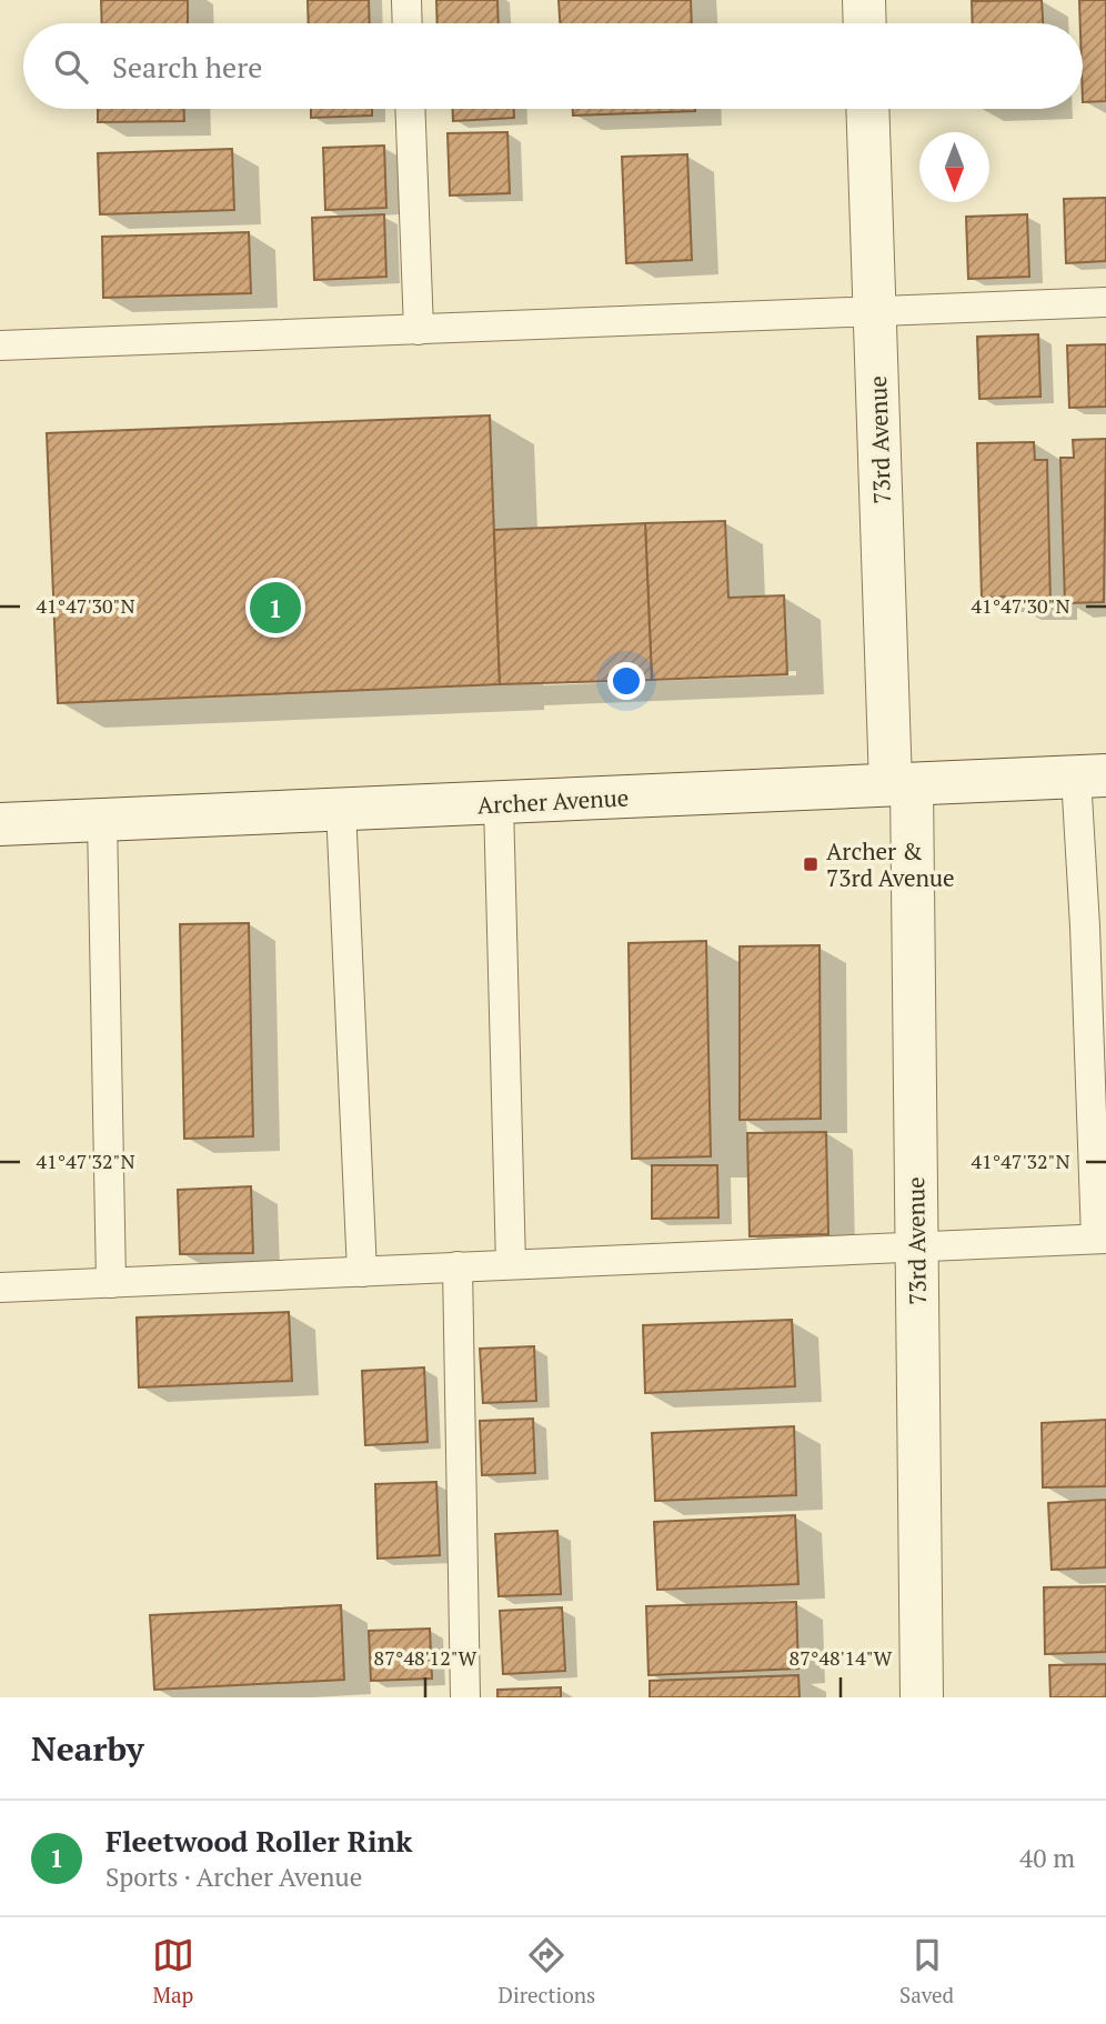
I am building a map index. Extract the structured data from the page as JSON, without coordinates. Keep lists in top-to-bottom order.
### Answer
{
  "streets": {
    "street": ["73rd Avenue", "Archer Avenue"]
  },
  "crossings": [
    ["73rd Avenue", "Archer Avenue"]
  ],
  "places": {
    "transit": ["Archer & 73rd Avenue"]
  },
  "north": "bottom",
  "page": {
    "search": "Search here",
    "pins": "1",
    "heading": "Nearby",
    "list": [
      {
        "mark": "1",
        "name": "Fleetwood Roller Rink",
        "note": "Sports · Archer Avenue",
        "value": "40 m"
      }
    ],
    "nav": ["Map", "Directions", "Saved"]
  },
  "coordinates": [
    "41°47'30\"N",
    "41°47'32\"N",
    "87°48'12\"W",
    "87°48'14\"W"
  ]
}
